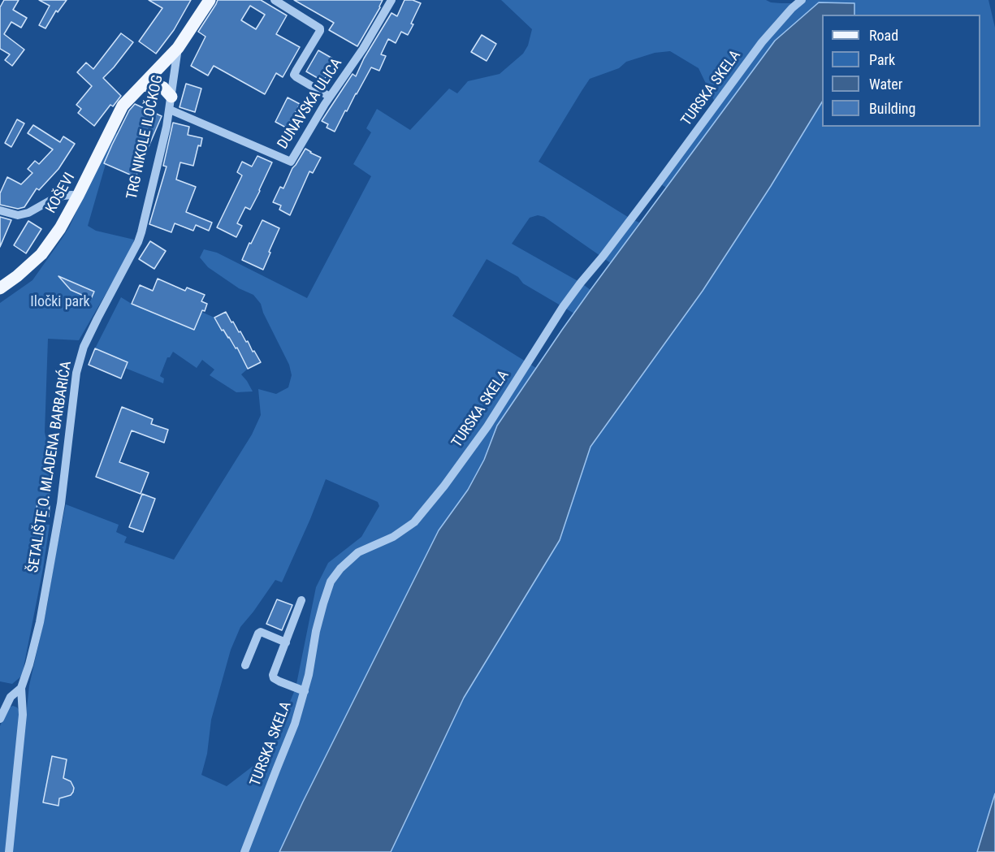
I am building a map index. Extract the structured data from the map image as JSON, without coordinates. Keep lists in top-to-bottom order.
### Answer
{
  "streets": {
    "main road": ["TRG NIKOLE ILOČKOG", "KOŠEVI"],
    "street": ["TURSKA SKELA", "DUNAVSKA ULICA", "ŠETALIŠTE O. MLADENA BARBARIĆA"]
  },
  "crossings": [
    ["DUNAVSKA ULICA", "TRG NIKOLE ILOČKOG"],
    ["TRG NIKOLE ILOČKOG", "KOŠEVI"],
    ["TRG NIKOLE ILOČKOG", "ŠETALIŠTE O. MLADENA BARBARIĆA"]
  ],
  "parks": ["Iločki park"],
  "legend": [
    "Road",
    "Park",
    "Water",
    "Building"
  ]
}
